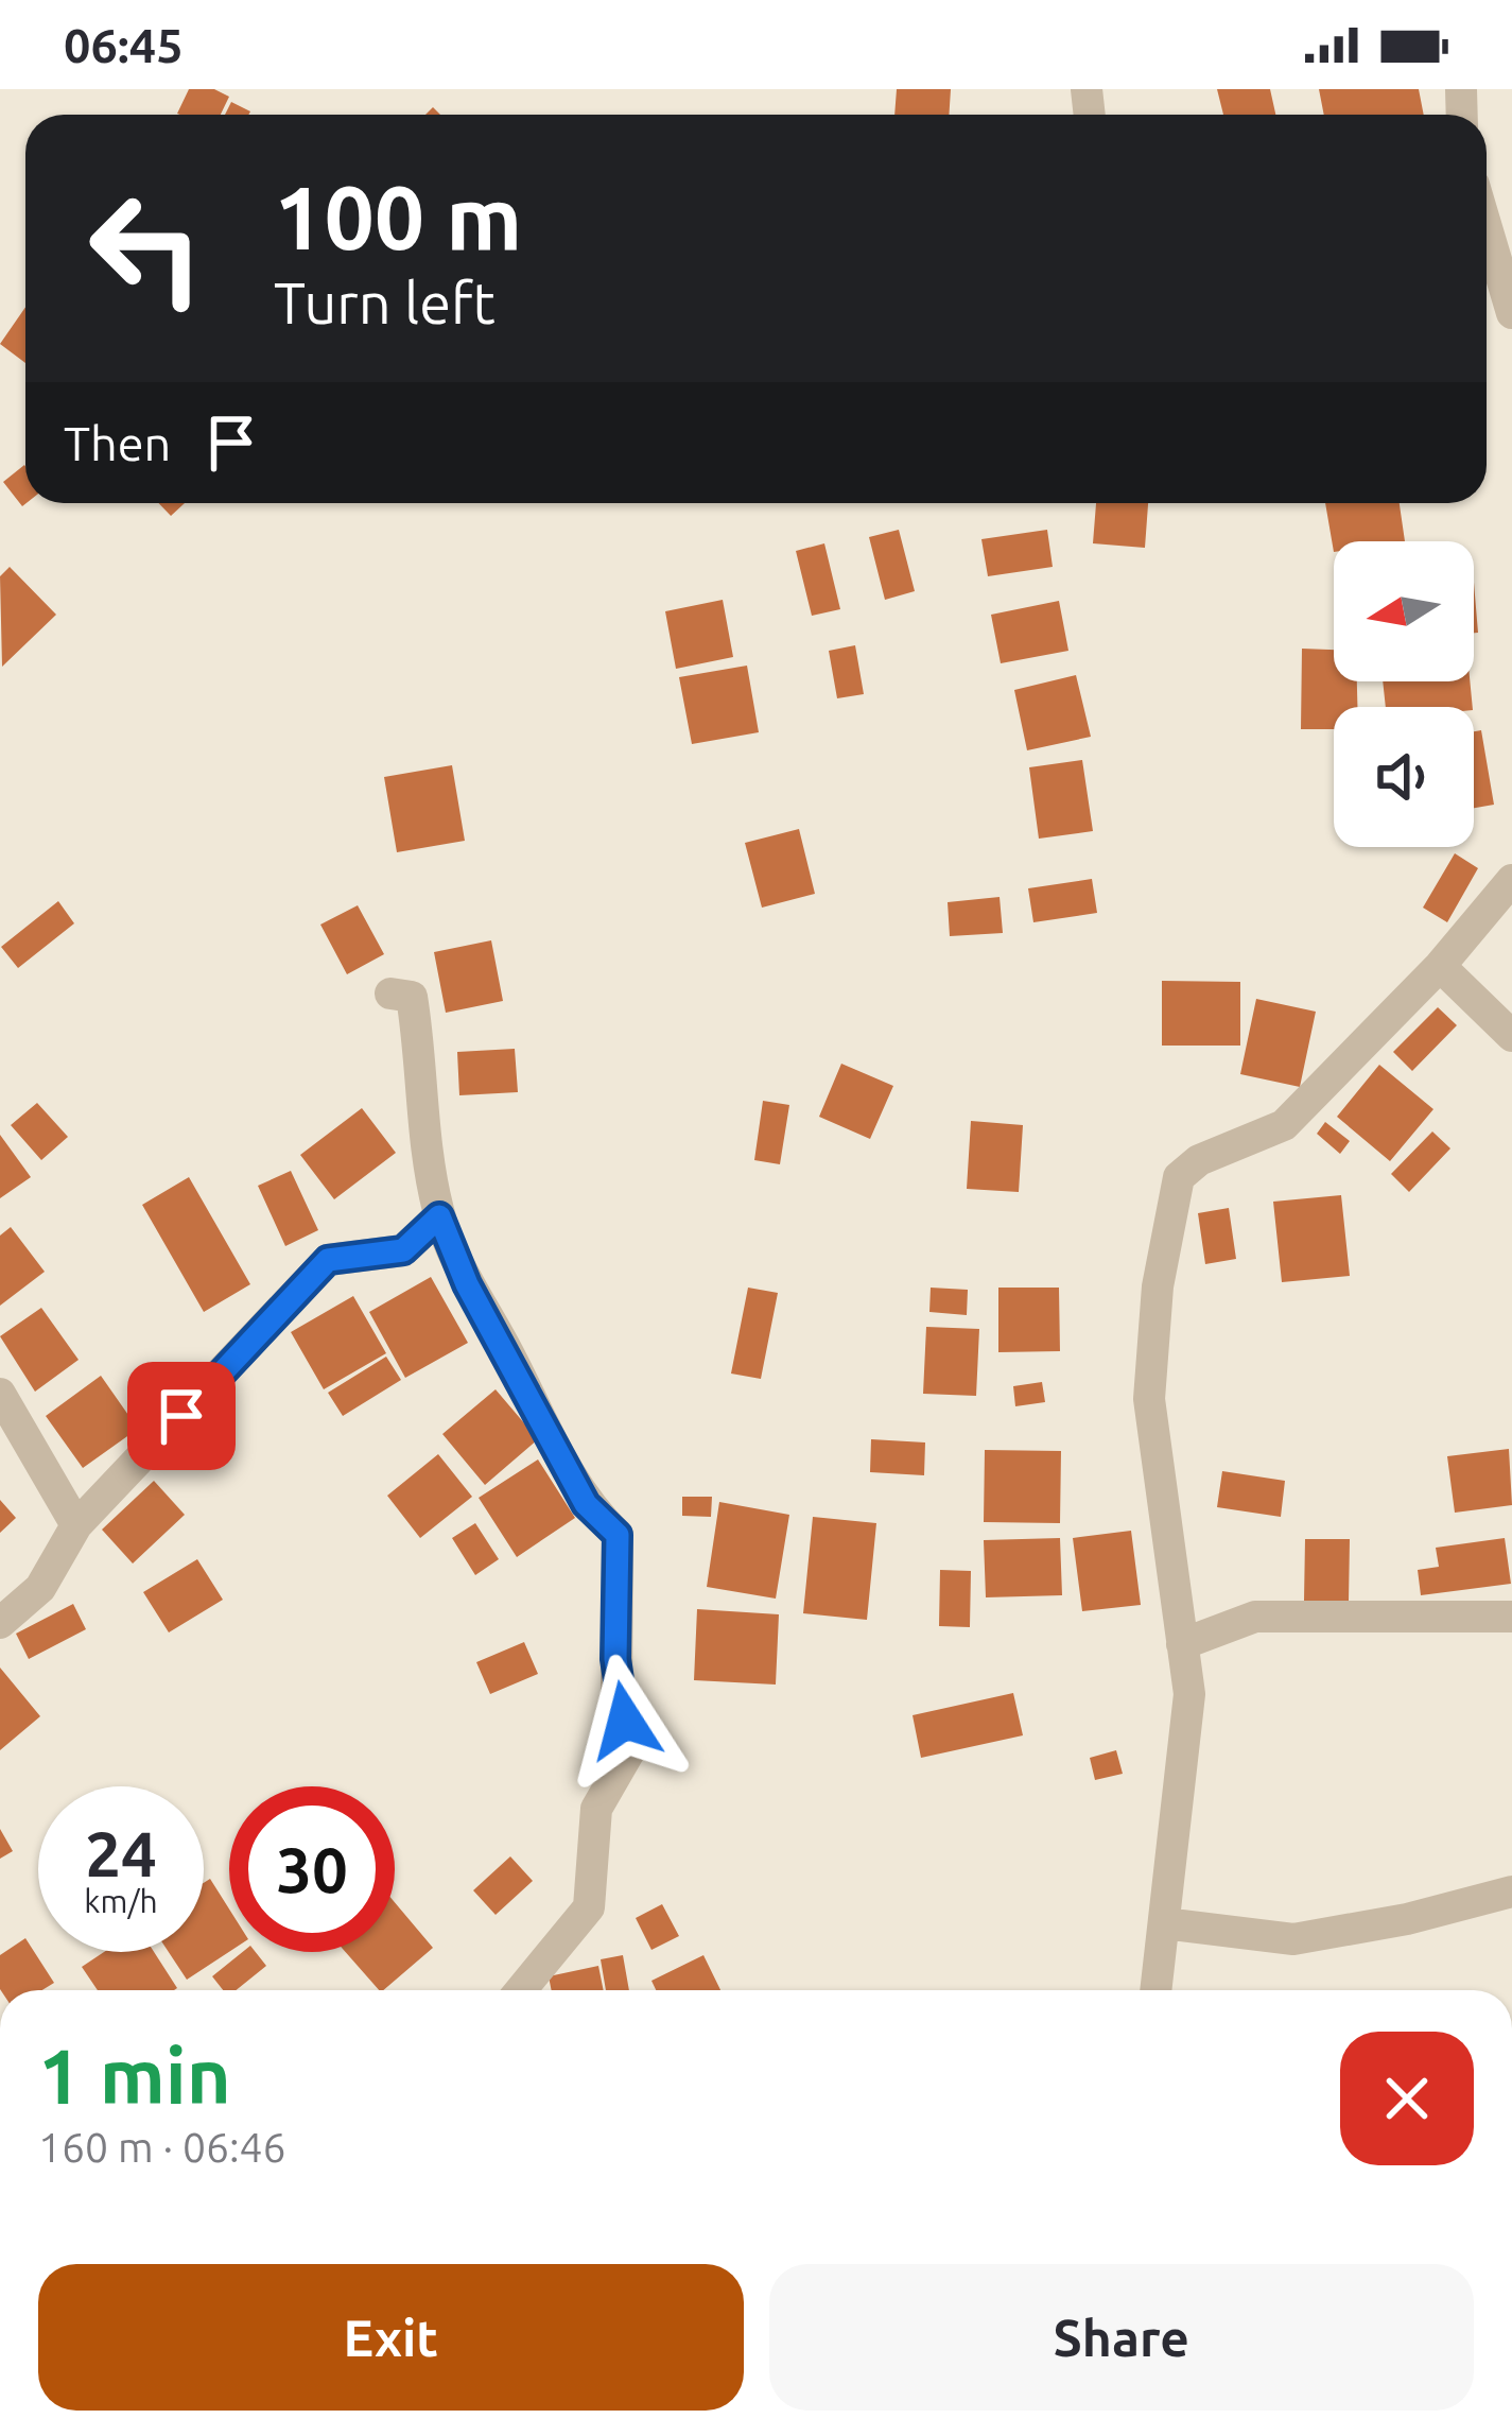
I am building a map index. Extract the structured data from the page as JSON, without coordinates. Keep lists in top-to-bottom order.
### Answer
{
  "north": "left",
  "page": {
    "status": "06:45",
    "turn": ["100 m", "Turn left"],
    "then": "Then",
    "speed": "24 km/h",
    "limit": "30",
    "heading": ["1 min", "160 m · 06:46"],
    "buttons": ["Exit", "Share"]
  }
}
